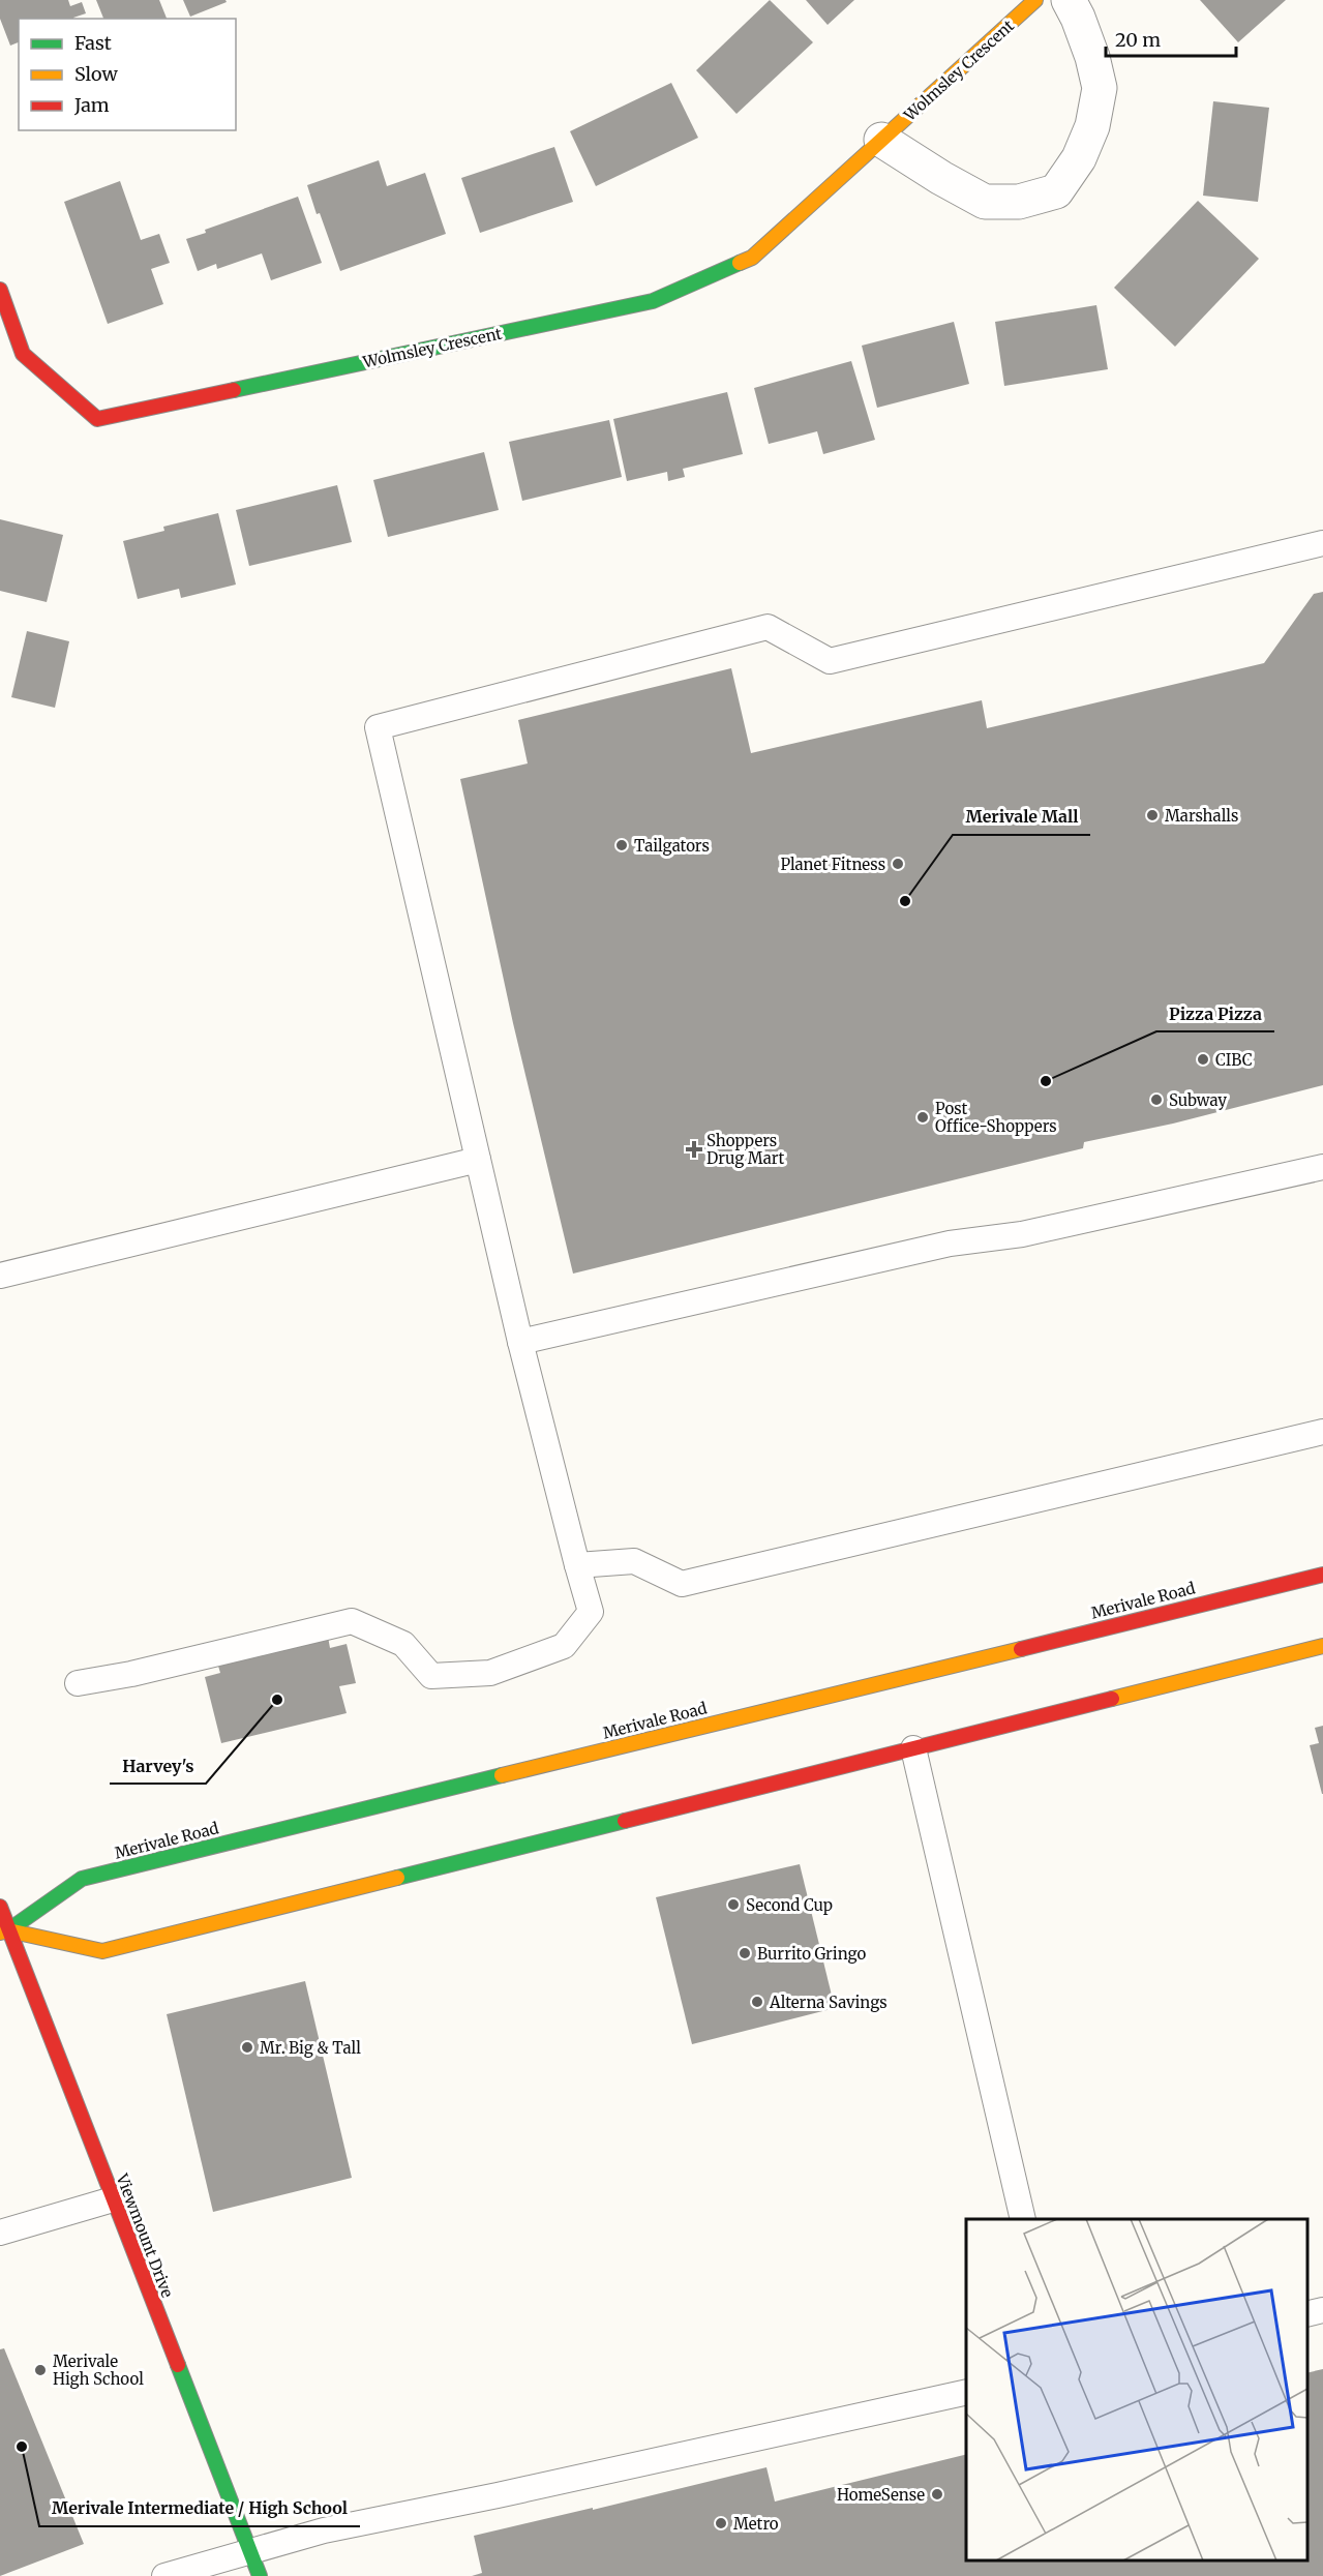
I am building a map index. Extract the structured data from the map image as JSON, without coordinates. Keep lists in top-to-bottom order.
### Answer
{
  "streets": {
    "main road": ["Wolmsley Crescent", "Merivale Road", "Viewmount Drive"]
  },
  "crossings": [
    ["Merivale Road", "Viewmount Drive"]
  ],
  "places": {
    "other": [
      "Marshalls",
      "Tailgators",
      "Planet Fitness",
      "Merivale Mall",
      "CIBC",
      "Pizza Pizza",
      "Subway",
      "Post Office-Shoppers",
      "Harvey's",
      "Second Cup",
      "Burrito Gringo",
      "Alterna Savings",
      "Mr. Big & Tall",
      "Merivale High School",
      "Merivale Intermediate / High School",
      "HomeSense",
      "Metro"
    ],
    "health": ["Shoppers Drug Mart"]
  },
  "legend": ["Fast", "Slow", "Jam"],
  "scale_bar": "20 m"
}
